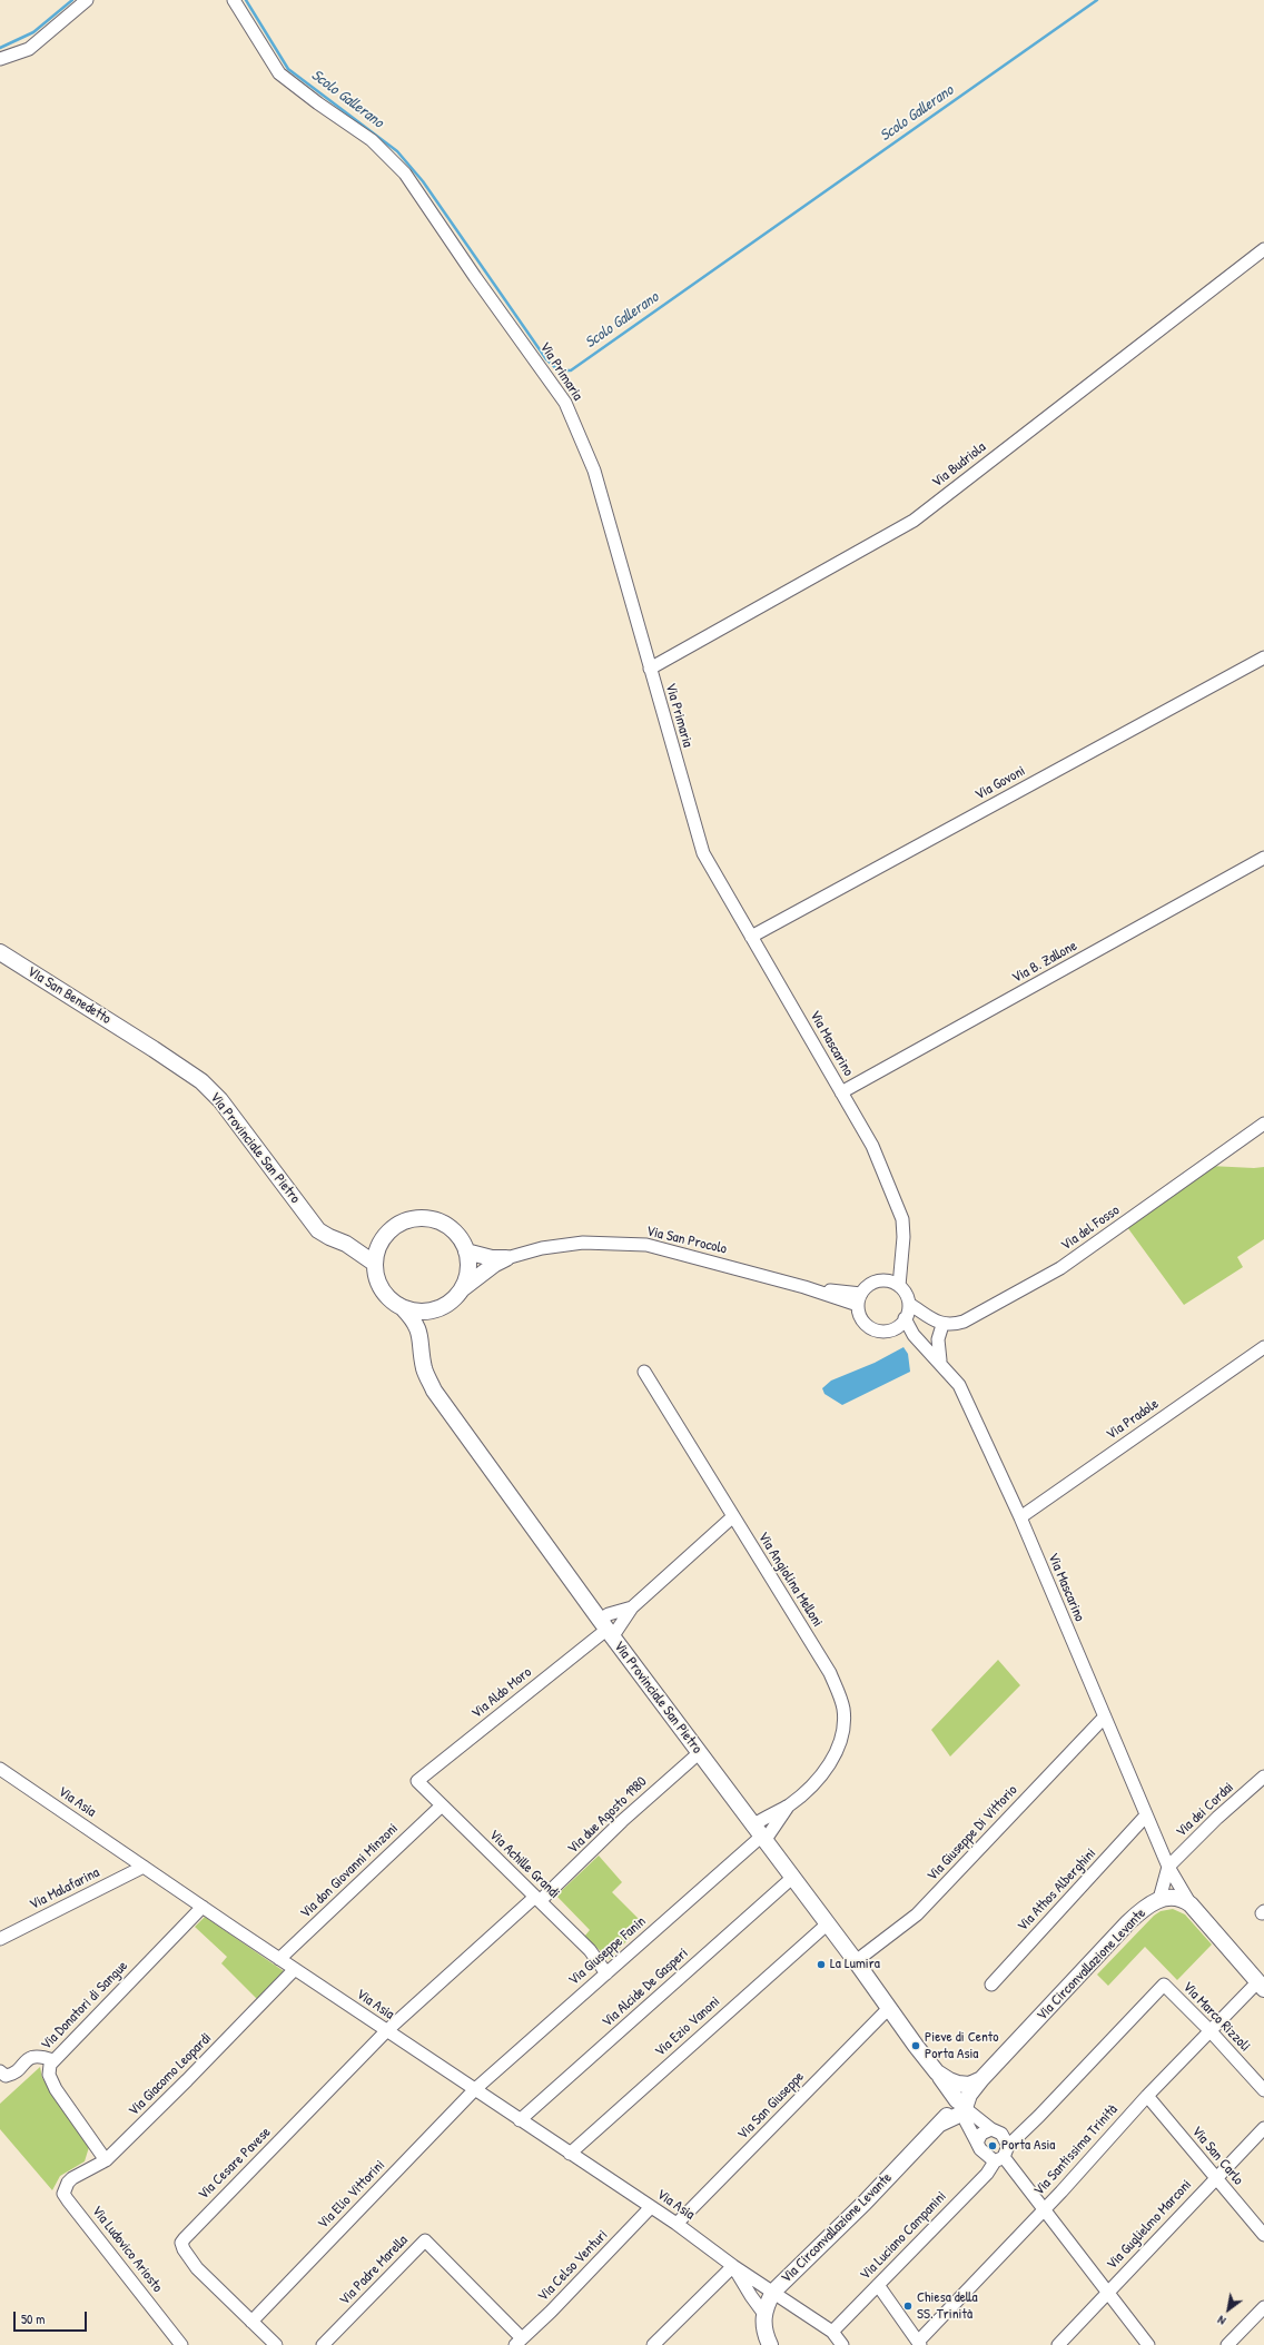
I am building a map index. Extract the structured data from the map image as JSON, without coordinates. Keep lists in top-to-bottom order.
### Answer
{
  "streets": {
    "main road": ["VIa San Benedetto", "Via Provinciale San Pietro", "Via Circonvallazione Levante"],
    "street": [
      "Via Primaria",
      "Via Budriola",
      "Via Govoni",
      "Via B. Zallone",
      "Via Mascarino",
      "Via del Fosso",
      "Via San Procolo",
      "Via Pradole",
      "Via Angiolina Melloni",
      "Via Aldo Moro",
      "Via Asia",
      "Via dei Cordai",
      "Via due Agosto 1980",
      "Via Giuseppe Di Vittorio",
      "Via Achille Grandi",
      "Via don Giovanni Minzoni",
      "Via Malafarina",
      "Via Athos Alberghini",
      "Via Giuseppe Fanin",
      "Via Alcide De Gasperi",
      "Via Donatori di Sangue",
      "Via Marco Rizzoli",
      "Via Ezio Vanoni",
      "Via Giacomo Leopardi",
      "Via San Giuseppe",
      "Via Santissima Trinità",
      "Via San Carlo",
      "Via Cesare Pavese",
      "Via Elio Vittorini",
      "Via Guglielmo Marconi",
      "Via Luciano Campanini",
      "Via Ludovico Ariosto",
      "Via Celso Venturi",
      "Via Padre Marella"
    ]
  },
  "crossings": [
    ["Via Primaria", "Via Budriola"],
    ["Via Primaria", "Via Mascarino"],
    ["Via Govoni", "Via Mascarino"],
    ["Via B. Zallone", "Via Mascarino"],
    ["VIa San Benedetto", "Via Provinciale San Pietro"],
    ["Via Mascarino", "Via San Procolo"],
    ["Via Mascarino", "Via Pradole"],
    ["Via Mascarino", "Via dei Cordai"],
    ["Via Mascarino", "Via Giuseppe Di Vittorio"],
    ["Via Mascarino", "Via Athos Alberghini"],
    ["Via Mascarino", "Via Circonvallazione Levante"],
    ["Via Provinciale San Pietro", "Via Angiolina Melloni"],
    ["Via Provinciale San Pietro", "Via Aldo Moro"],
    ["Via Provinciale San Pietro", "Via due Agosto 1980"],
    ["Via Provinciale San Pietro", "Via Giuseppe Di Vittorio"],
    ["Via Provinciale San Pietro", "Via Giuseppe Fanin"],
    ["Via Provinciale San Pietro", "Via Alcide De Gasperi"],
    ["Via Provinciale San Pietro", "Via Ezio Vanoni"],
    ["Via Provinciale San Pietro", "Via San Giuseppe"],
    ["Via Angiolina Melloni", "Via Giuseppe Fanin"],
    ["Via Aldo Moro", "Via Achille Grandi"],
    ["Via Asia", "Via due Agosto 1980"],
    ["Via Asia", "Via don Giovanni Minzoni"],
    ["Via Asia", "Via Malafarina"],
    ["Via Asia", "Via Giuseppe Fanin"],
    ["Via Asia", "Via Circonvallazione Levante"],
    ["Via Asia", "Via Alcide De Gasperi"],
    ["Via Asia", "Via Donatori di Sangue"],
    ["Via Asia", "Via Ezio Vanoni"],
    ["Via Asia", "Via Giacomo Leopardi"],
    ["Via Asia", "Via San Giuseppe"],
    ["Via Asia", "Via Cesare Pavese"],
    ["Via Asia", "Via Elio Vittorini"],
    ["Via Asia", "Via Luciano Campanini"],
    ["Via Asia", "Via Celso Venturi"],
    ["Via due Agosto 1980", "Via Achille Grandi"],
    ["Via due Agosto 1980", "Via Cesare Pavese"],
    ["Via Achille Grandi", "Via don Giovanni Minzoni"],
    ["Via Achille Grandi", "Via Giuseppe Fanin"],
    ["Via Giuseppe Fanin", "Via Elio Vittorini"],
    ["Via Donatori di Sangue", "Via Giacomo Leopardi"],
    ["Via Marco Rizzoli", "Via Santissima Trinità"],
    ["Via Marco Rizzoli", "Via Luciano Campanini"],
    ["Via Giacomo Leopardi", "Via Ludovico Ariosto"],
    ["Via Santissima Trinità", "Via San Carlo"],
    ["Via San Carlo", "Via Guglielmo Marconi"],
    ["Via Cesare Pavese", "Via Elio Vittorini"],
    ["Via Celso Venturi", "Via Padre Marella"]
  ],
  "water": ["Scolo Gallerano"],
  "places": [
    "La Lumira",
    "Pieve di Cento Porta Asia",
    "Porta Asia",
    "Chiesa della SS. Trinità"
  ],
  "scale_bar": "50 m",
  "north": "bottom left"
}
